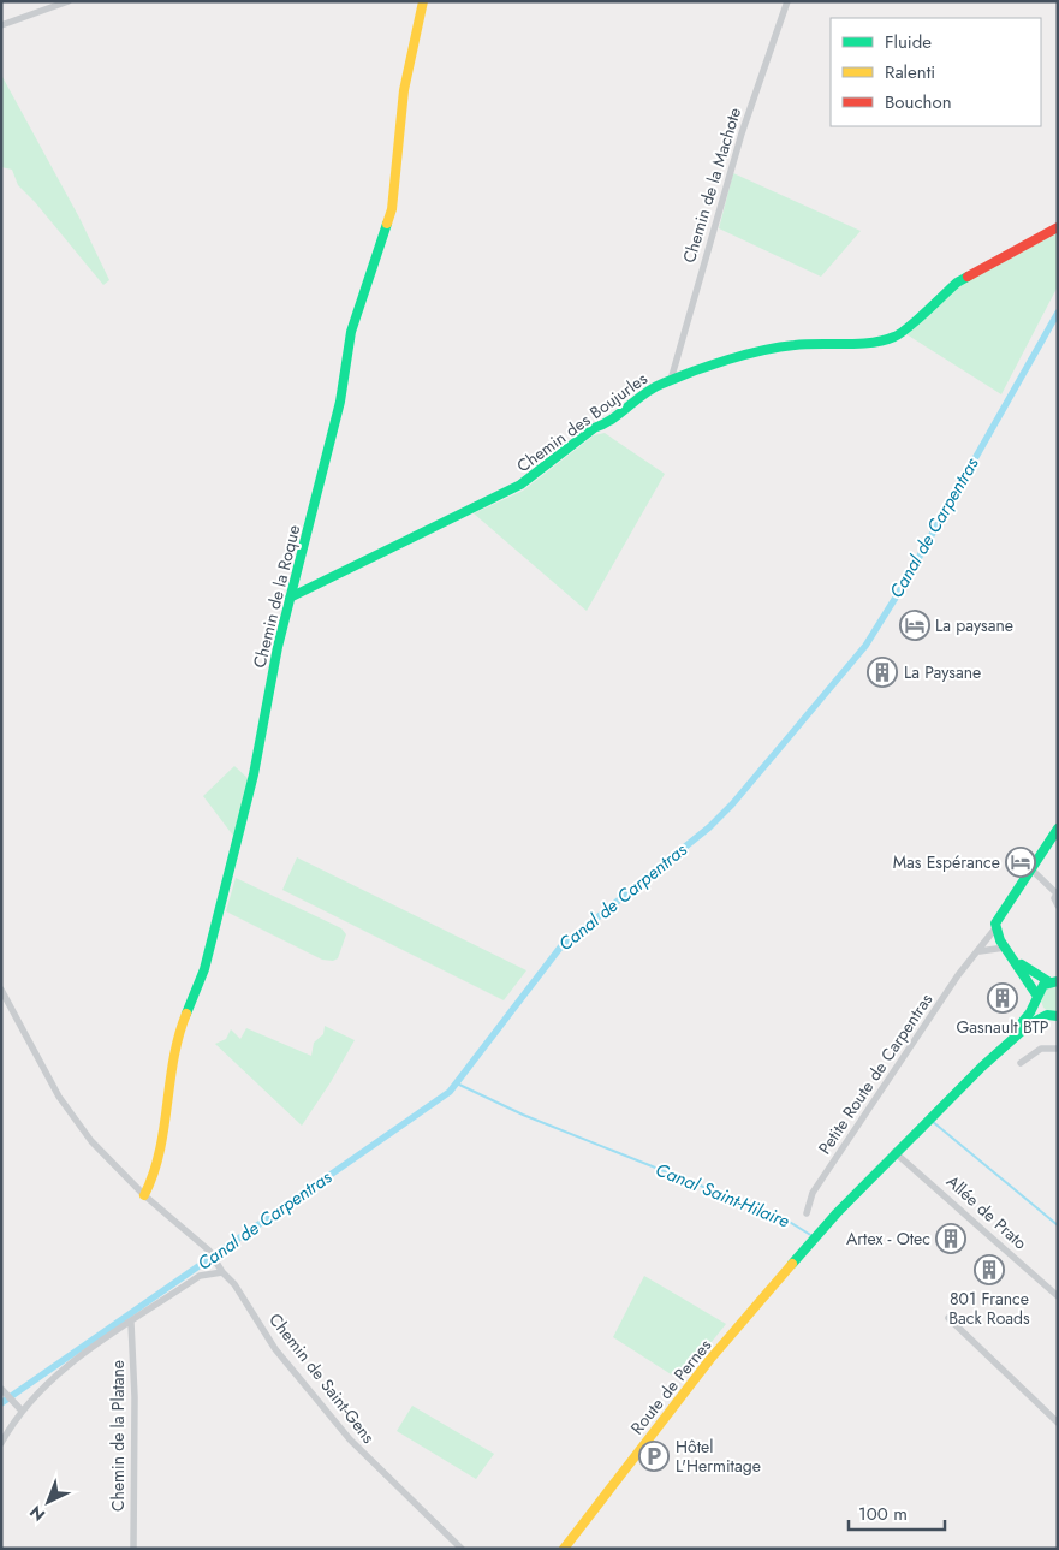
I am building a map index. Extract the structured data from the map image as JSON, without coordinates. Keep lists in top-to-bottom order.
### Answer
{
  "streets": {
    "street": [
      "Chemin de la Machote",
      "Chemin des Boujurles",
      "Chemin de la Roque",
      "Petite Route de Carpentras",
      "Allée de Prato",
      "Chemin de Saint-Gens",
      "Route de Pernes",
      "Chemin de la Platane"
    ]
  },
  "crossings": [
    ["Chemin de la Machote", "Chemin des Boujurles"],
    ["Chemin des Boujurles", "Chemin de la Roque"],
    ["Chemin de la Roque", "Chemin de Saint-Gens"],
    ["Allée de Prato", "Route de Pernes"]
  ],
  "water": ["Canal de Carpentras", "Canal Saint-Hilaire"],
  "places": {
    "hotel": ["La paysane", "Mas Espérance"],
    "building": [
      "La Paysane",
      "Gasnault BTP",
      "Artex - Otec",
      "801 France Back Roads"
    ],
    "parking": ["Hôtel L'Hermitage"]
  },
  "legend": ["Fluide", "Ralenti", "Bouchon"],
  "scale_bar": "100 m",
  "north": "bottom left"
}
